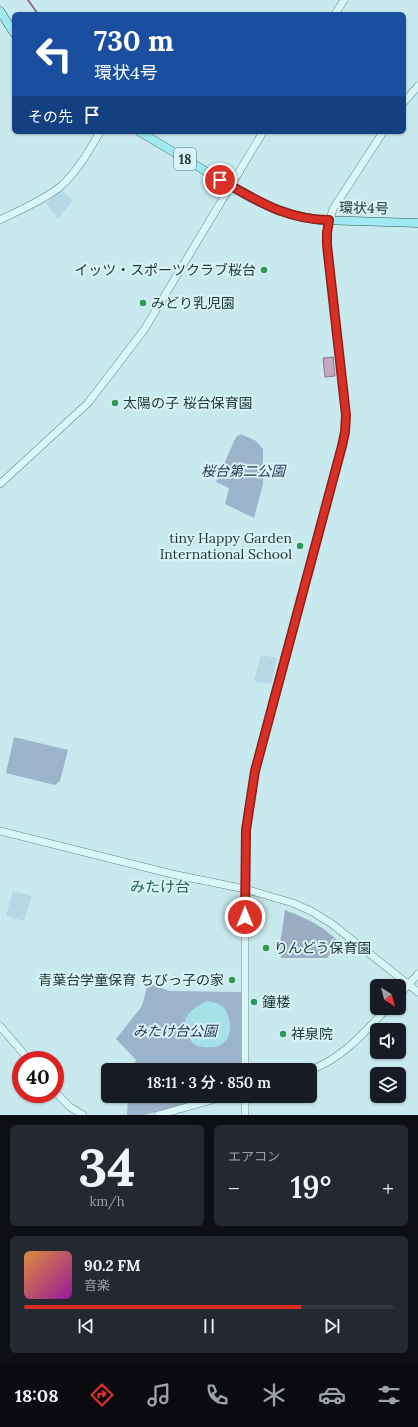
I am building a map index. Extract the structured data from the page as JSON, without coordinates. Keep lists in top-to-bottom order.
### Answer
{
  "streets": {
    "main road": ["18", "環状4号"]
  },
  "districts": ["みたけ台"],
  "parks": ["桜台第二公園", "みたけ台公園"],
  "places": [
    "イッツ・スポーツクラブ桜台",
    "みどり乳児園",
    "太陽の子 桜台保育園",
    "tiny Happy Garden International School",
    "りんどう保育園",
    "青葉台学童保育 ちびっ子の家",
    "鐘楼",
    "祥泉院"
  ],
  "north": "bottom right",
  "page": {
    "turn": ["730 m", "環状4号"],
    "then": "その先",
    "limit": "40",
    "trip": "18:11 · 3 分 · 850 m",
    "tile": [
      ["34", "km/h"],
      "エアコン"
    ],
    "heat": ["−", "19°", "+"],
    "song": ["90.2 FM", "音楽"],
    "tabs": "18:08"
  }
}
